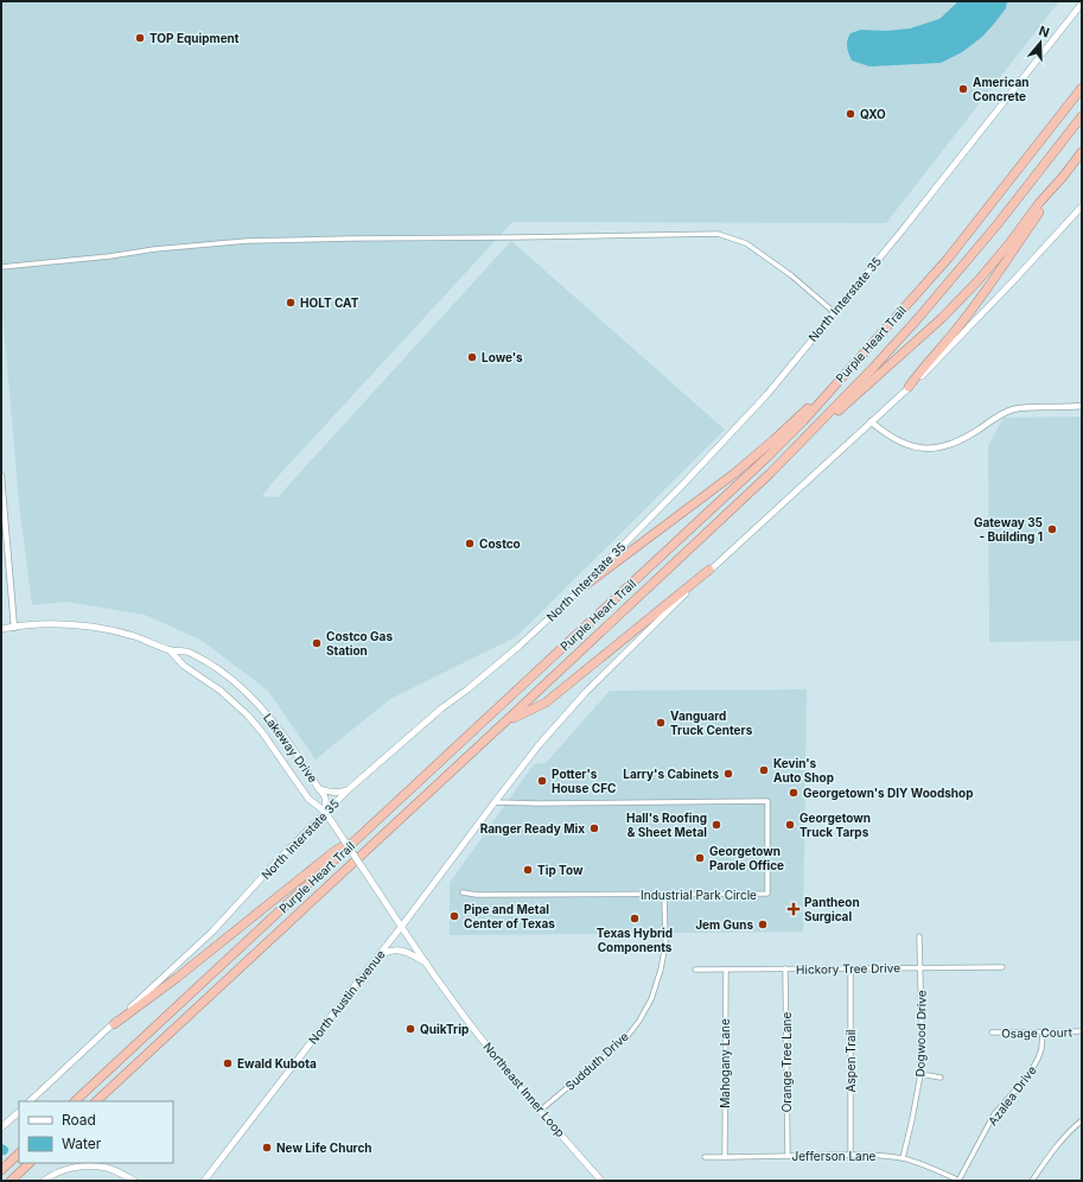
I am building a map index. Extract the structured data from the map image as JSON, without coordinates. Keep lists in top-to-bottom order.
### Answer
{
  "streets": {
    "highway": ["Purple Heart Trail"],
    "main road": [
      "North Interstate 35",
      "Lakeway Drive",
      "North Austin Avenue",
      "Northeast Inner Loop"
    ],
    "street": [
      "Industrial Park Circle",
      "Hickory Tree Drive",
      "Osage Court",
      "Dogwood Drive",
      "Sudduth Drive",
      "Aspen Trail",
      "Orange Tree Lane",
      "Mahogany Lane",
      "Azalea Drive",
      "Jefferson Lane"
    ]
  },
  "crossings": [
    ["North Interstate 35", "Lakeway Drive"],
    ["Lakeway Drive", "North Austin Avenue"],
    ["Lakeway Drive", "Northeast Inner Loop"],
    ["Industrial Park Circle", "Sudduth Drive"],
    ["Hickory Tree Drive", "Dogwood Drive"],
    ["Hickory Tree Drive", "Aspen Trail"],
    ["Hickory Tree Drive", "Orange Tree Lane"],
    ["Hickory Tree Drive", "Mahogany Lane"],
    ["North Austin Avenue", "Northeast Inner Loop"],
    ["Osage Court", "Azalea Drive"],
    ["Dogwood Drive", "Jefferson Lane"],
    ["Sudduth Drive", "Northeast Inner Loop"],
    ["Aspen Trail", "Jefferson Lane"],
    ["Orange Tree Lane", "Jefferson Lane"],
    ["Mahogany Lane", "Jefferson Lane"],
    ["Azalea Drive", "Jefferson Lane"]
  ],
  "places": {
    "other": [
      "TOP Equipment",
      "American Concrete",
      "QXO",
      "HOLT CAT",
      "Lowe's",
      "Gateway 35 - Building 1",
      "Costco",
      "Costco Gas Station",
      "Vanguard Truck Centers",
      "Kevin's Auto Shop",
      "Larry's Cabinets",
      "Potter's House CFC",
      "Georgetown's DIY Woodshop",
      "Hall's Roofing & Sheet Metal",
      "Georgetown Truck Tarps",
      "Ranger Ready Mix",
      "Georgetown Parole Office",
      "Tip Tow",
      "Pipe and Metal Center of Texas",
      "Texas Hybrid Components",
      "Jem Guns",
      "QuikTrip",
      "Ewald Kubota",
      "New Life Church"
    ],
    "health": ["Pantheon Surgical"]
  },
  "legend": ["Road", "Water"],
  "north": "top"
}
